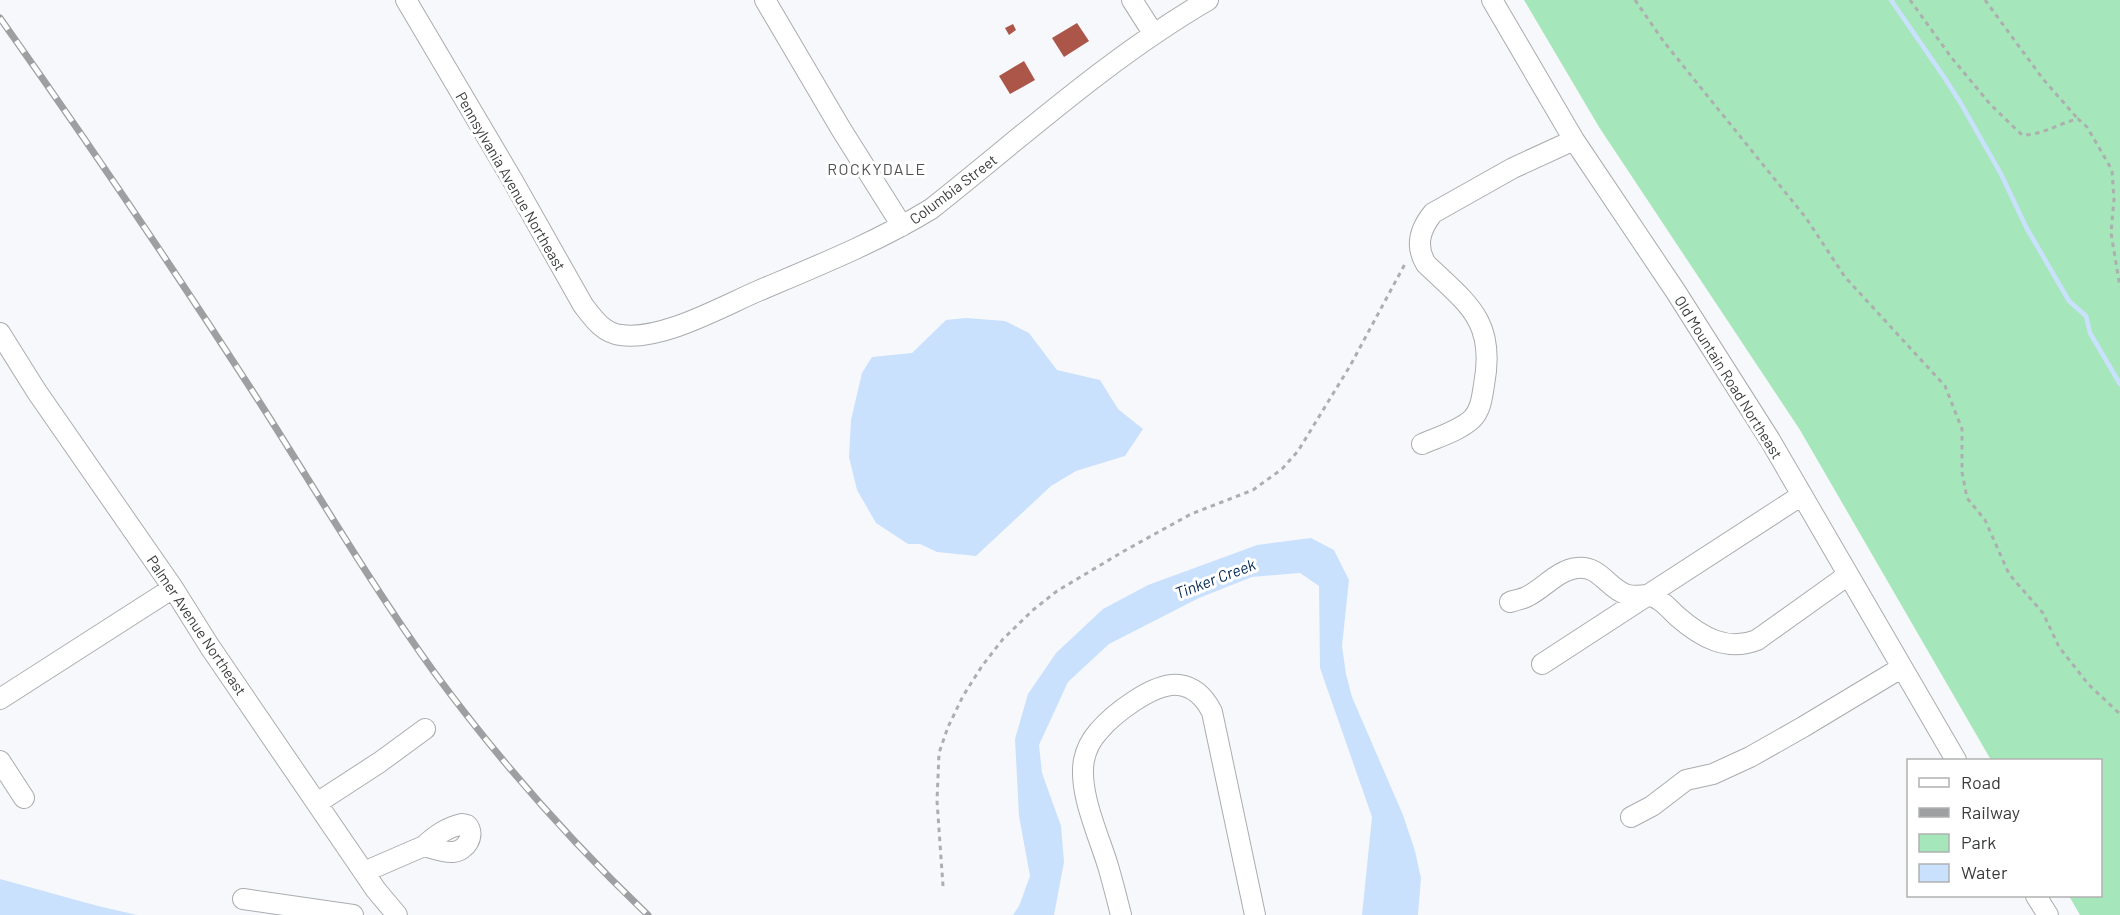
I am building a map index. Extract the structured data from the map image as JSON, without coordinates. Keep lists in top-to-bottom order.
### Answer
{
  "streets": {
    "street": [
      "Pennsylvania Avenue Northeast",
      "Columbia Street",
      "Old Mountain Road Northeast",
      "Palmer Avenue Northeast"
    ]
  },
  "crossings": [
    ["Pennsylvania Avenue Northeast", "Columbia Street"]
  ],
  "districts": ["ROCKYDALE"],
  "water": ["Tinker Creek"],
  "legend": [
    "Road",
    "Railway",
    "Park",
    "Water"
  ]
}
